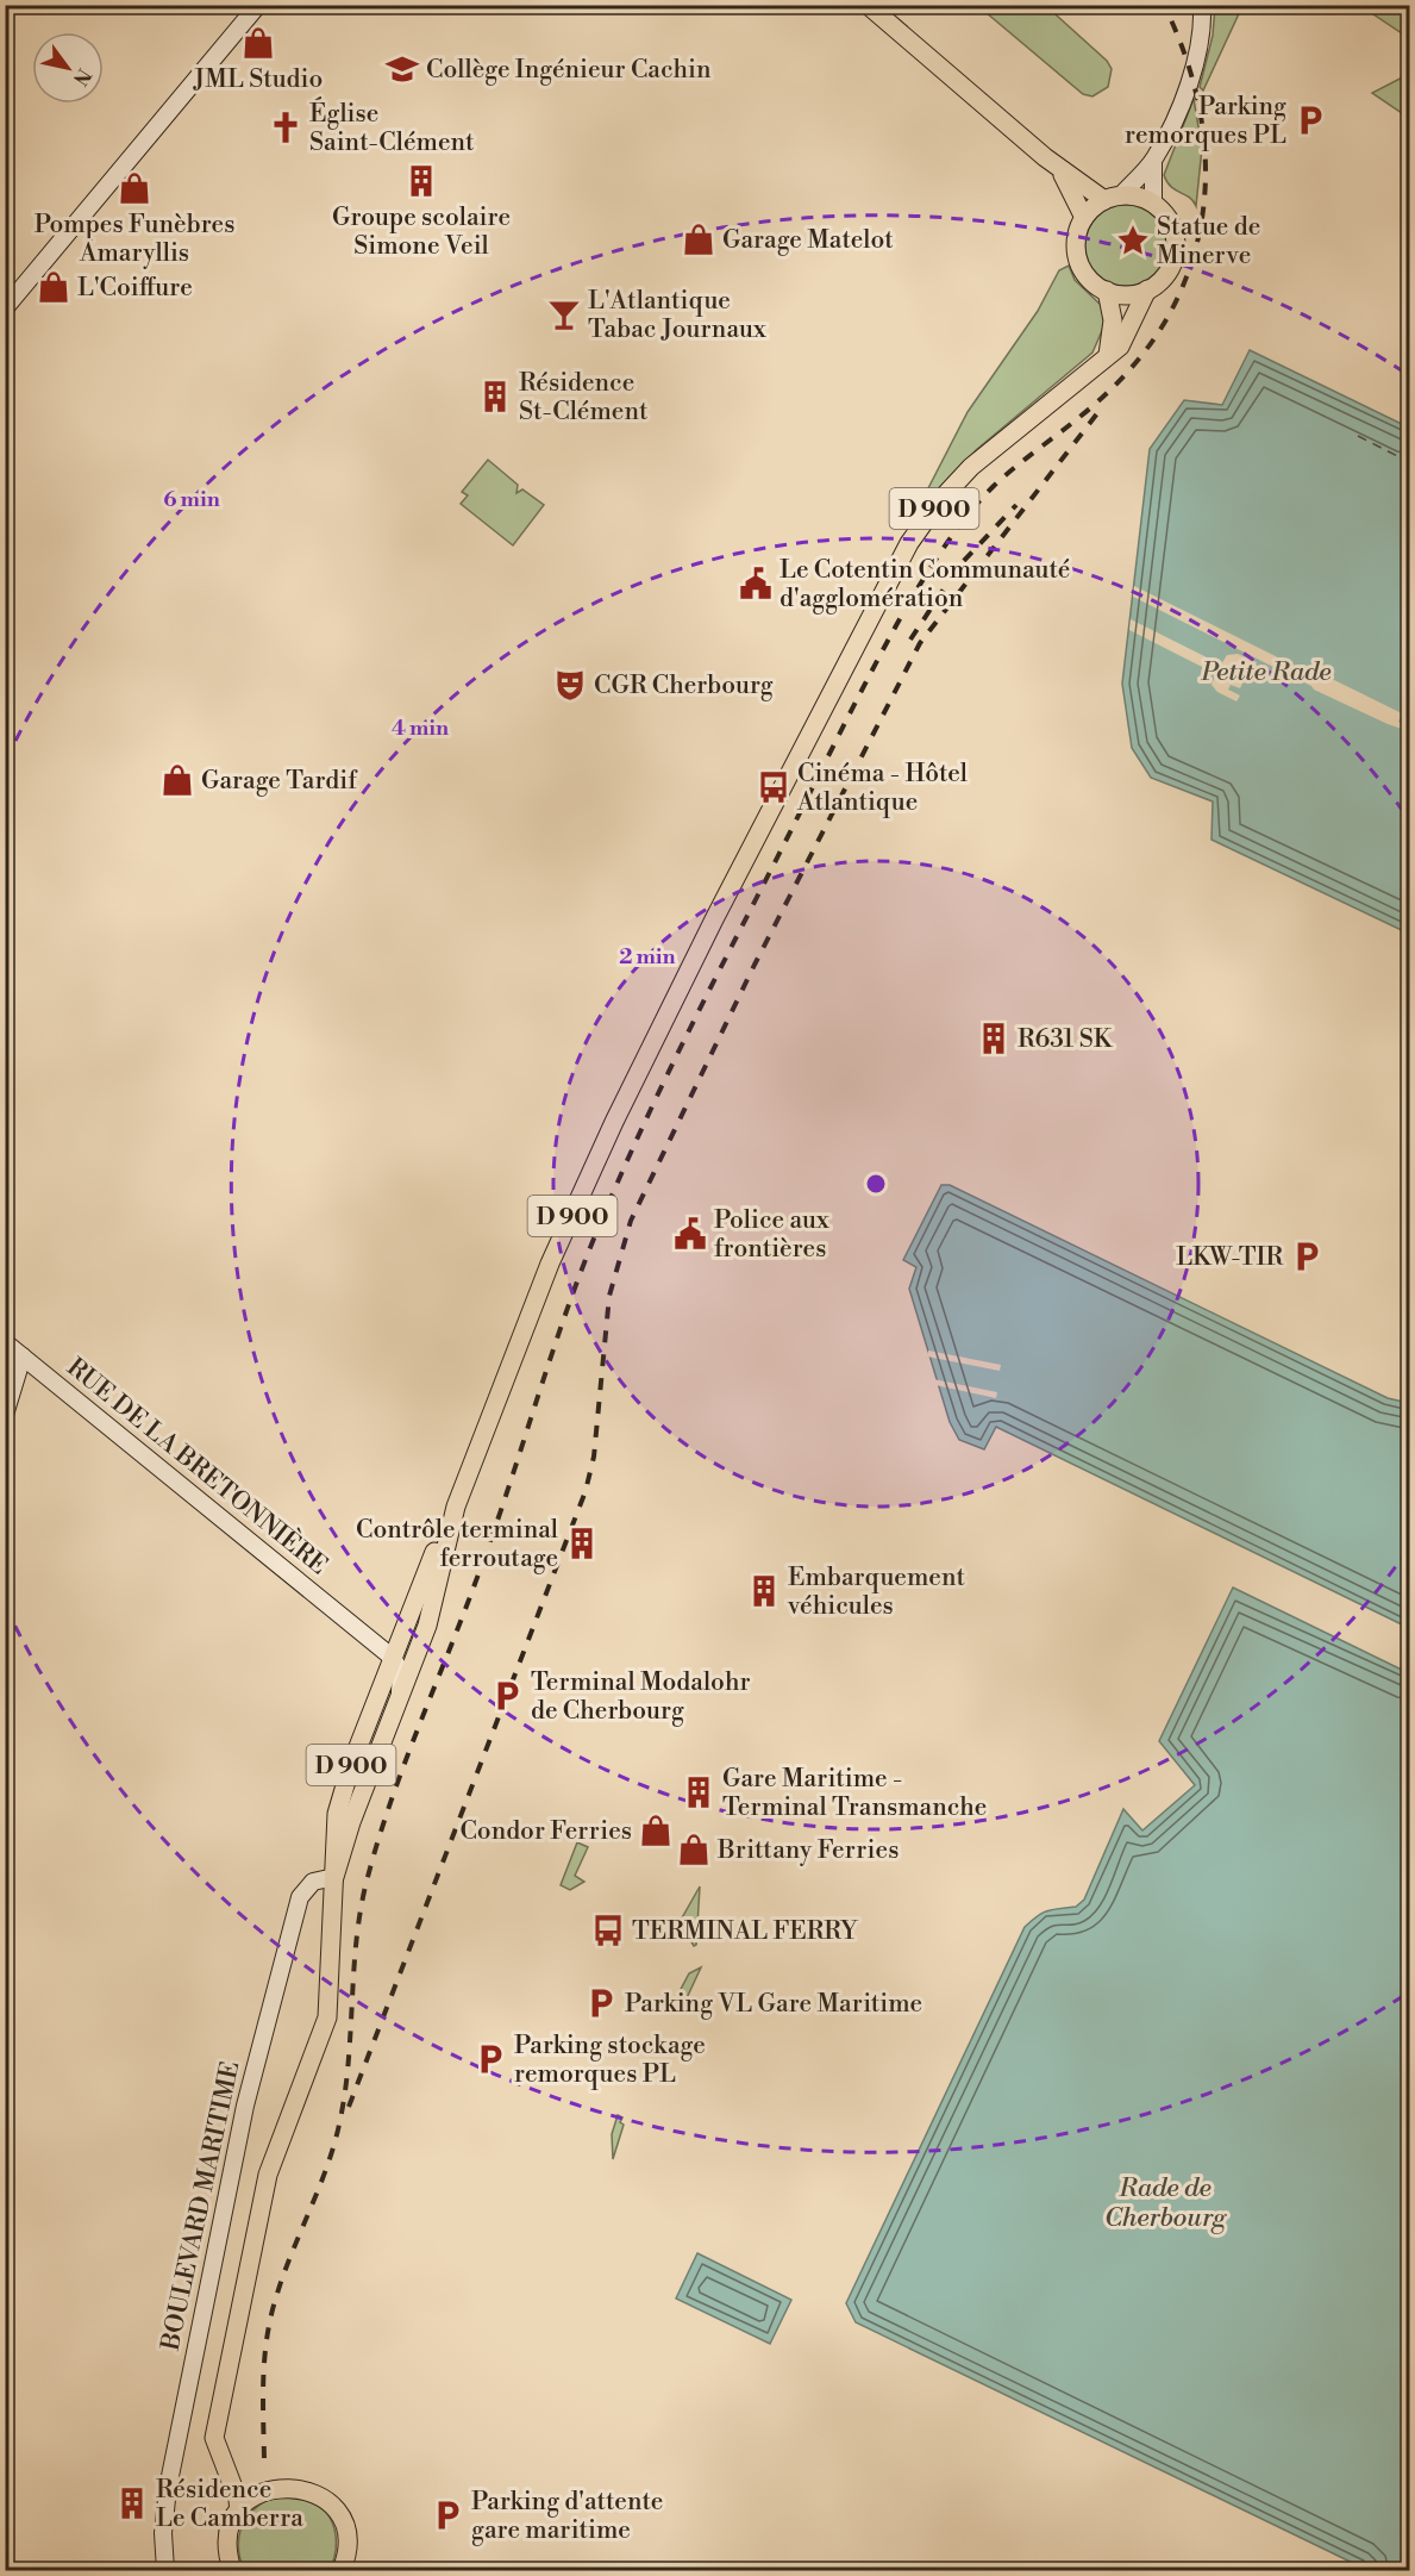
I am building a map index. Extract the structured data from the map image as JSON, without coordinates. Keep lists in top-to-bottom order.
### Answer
{
  "streets": {
    "main road": ["D 900"],
    "street": ["RUE DE LA BRETONNIÈRE", "BOULEVARD MARITIME"]
  },
  "crossings": [
    ["D 900", "RUE DE LA BRETONNIÈRE"],
    ["D 900", "BOULEVARD MARITIME"]
  ],
  "water": ["Petite Rade", "Rade de Cherbourg"],
  "places": {
    "shop": [
      "JML Studio",
      "Pompes Funèbres Amaryllis",
      "Garage Matelot",
      "L'Coiffure",
      "Garage Tardif",
      "Condor Ferries",
      "Brittany Ferries"
    ],
    "school or university": ["Collège Ingénieur Cachin"],
    "parking": [
      "Parking remorques PL",
      "LKW-TIR",
      "Terminal Modalohr de Cherbourg",
      "Parking VL Gare Maritime",
      "Parking stockage remorques PL",
      "Parking d'attente gare maritime"
    ],
    "church": ["Église Saint-Clément"],
    "building": [
      "Groupe scolaire Simone Veil",
      "Résidence St-Clément",
      "R631 SK",
      "Contrôle terminal ferroutage",
      "Embarquement véhicules",
      "Gare Maritime - Terminal Transmanche",
      "Résidence Le Camberra"
    ],
    "place": ["Statue de Minerve"],
    "bar": ["L'Atlantique Tabac Journaux"],
    "public building": ["Le Cotentin Communauté d'agglomération", "Police aux frontières"],
    "theatre": ["CGR Cherbourg"],
    "bus stop": ["Cinéma - Hôtel Atlantique", "TERMINAL FERRY"]
  },
  "north": "bottom right",
  "rings": ["6 min", "4 min", "2 min"]
}
